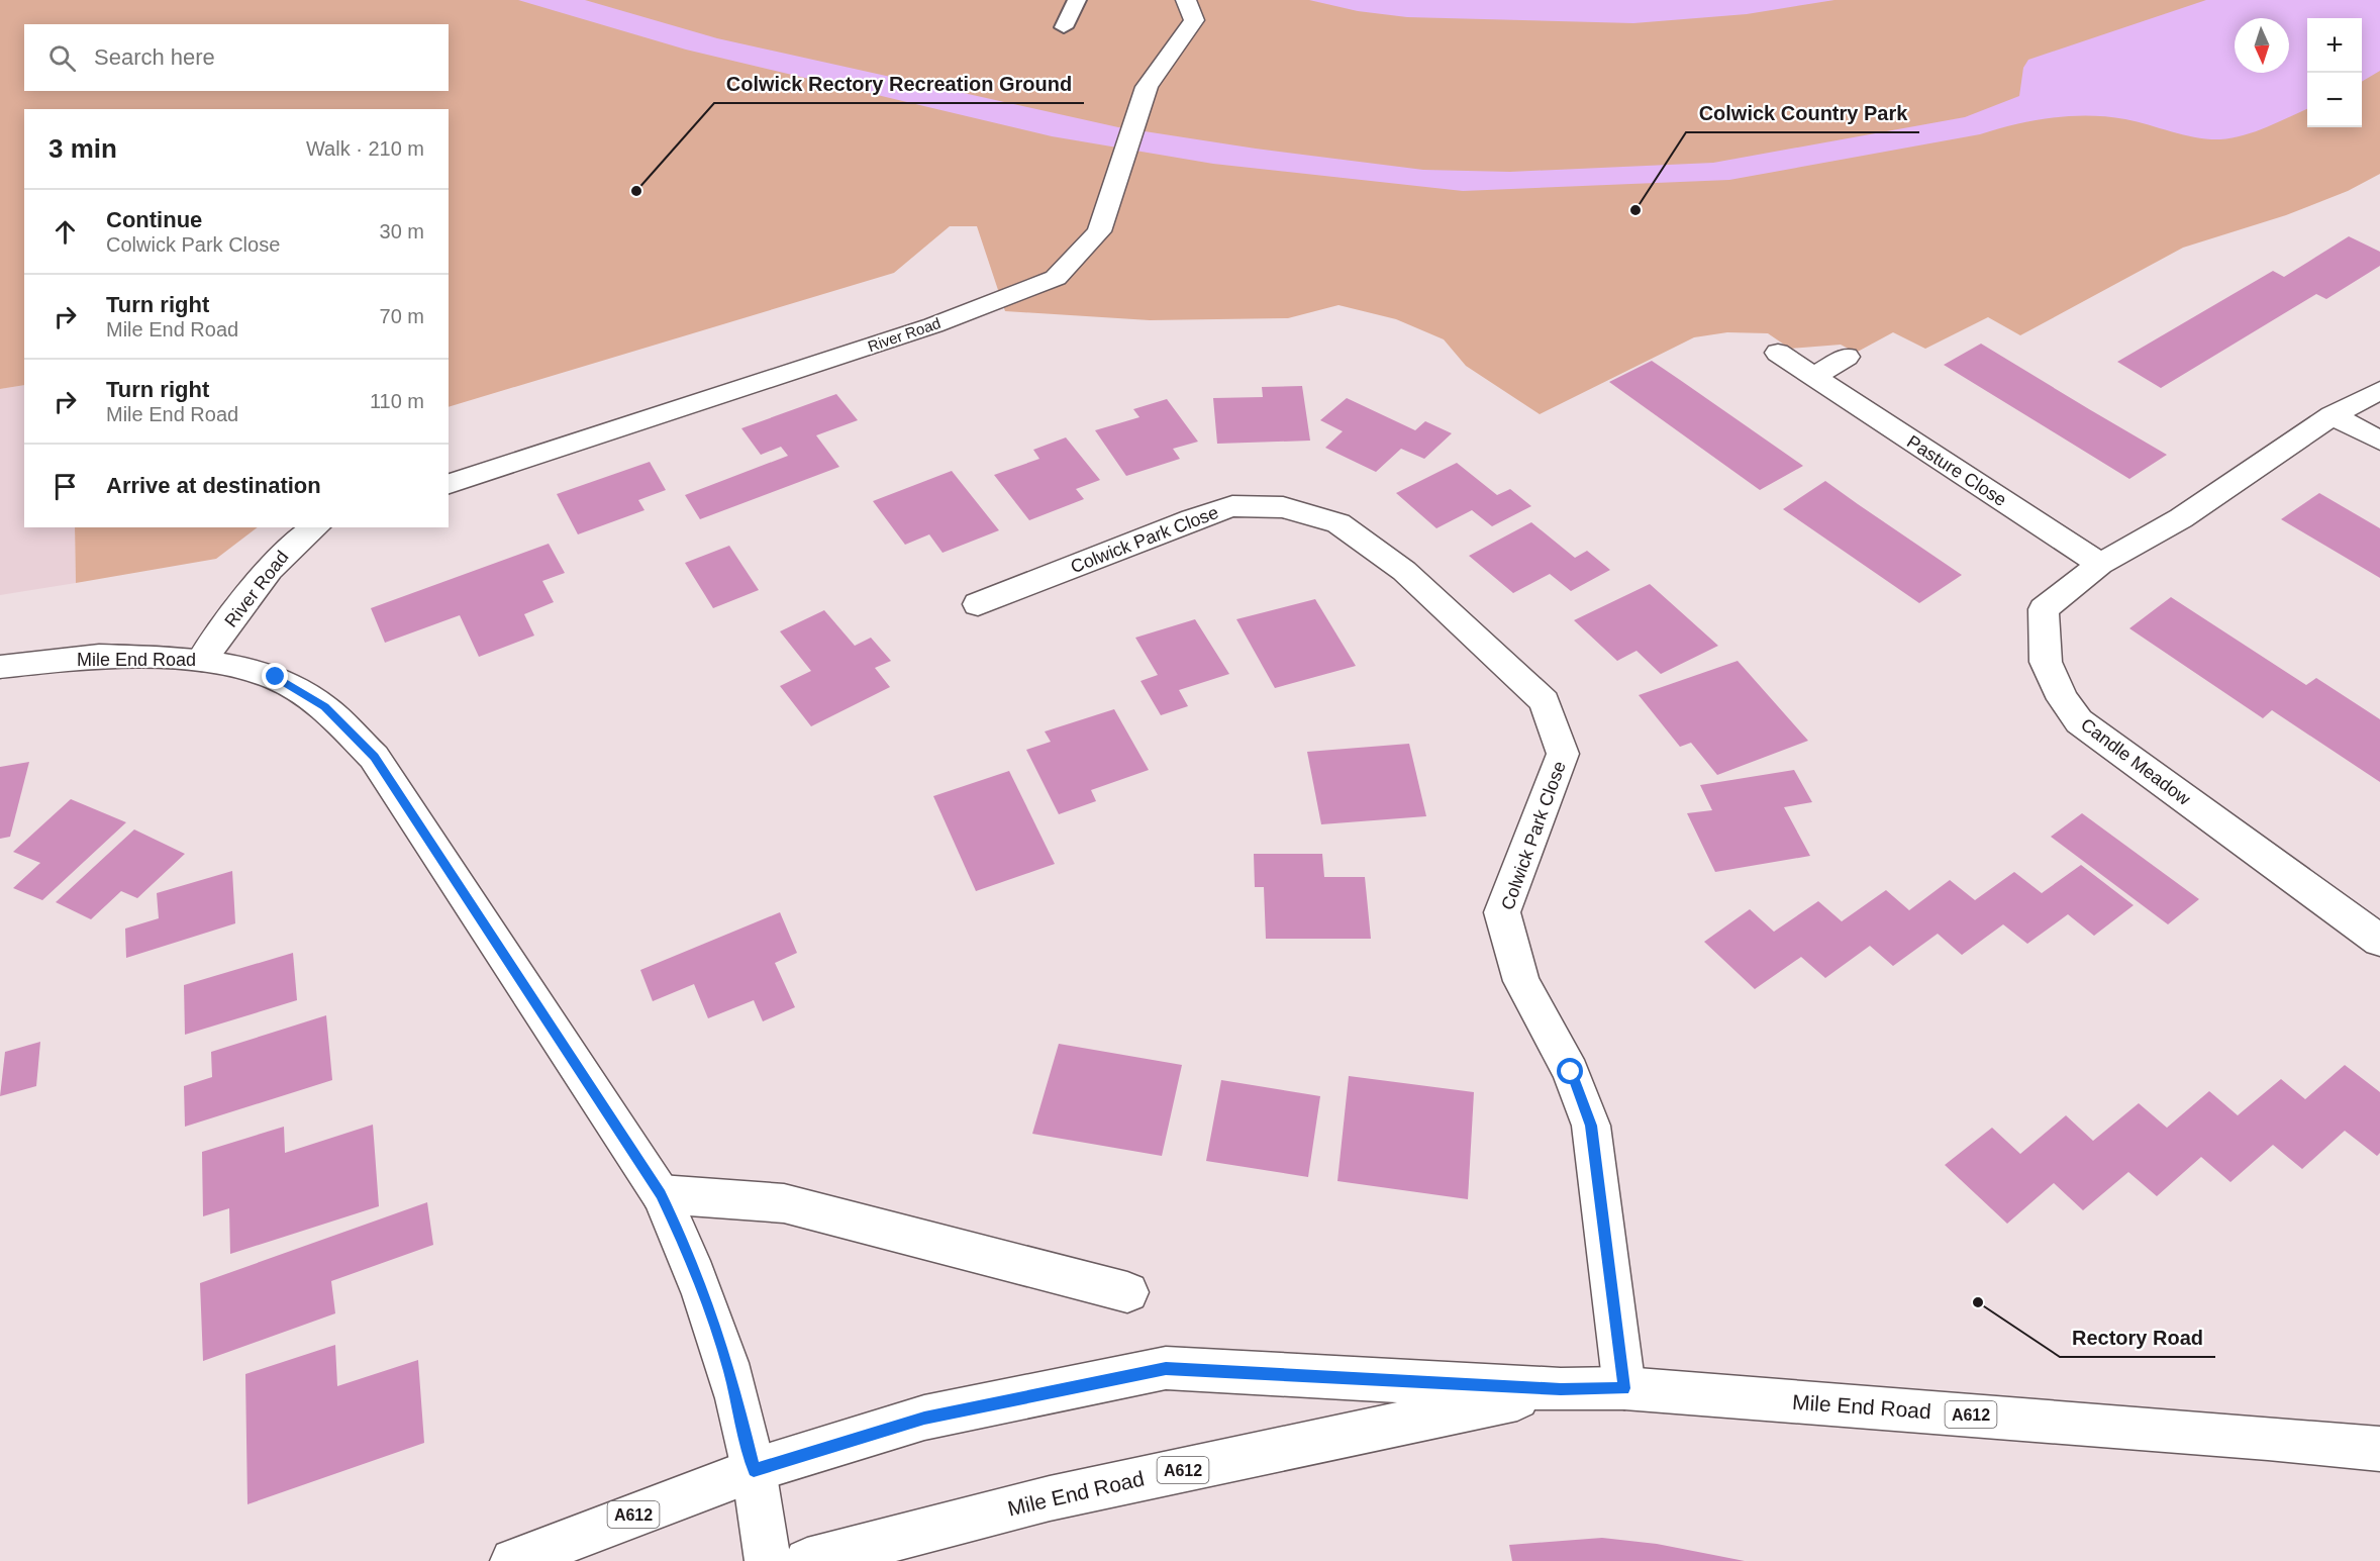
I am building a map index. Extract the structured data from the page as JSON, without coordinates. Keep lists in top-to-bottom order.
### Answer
{
  "streets": {
    "street": [
      "River Road",
      "Pasture Close",
      "Colwick Park Close",
      "Mile End Road",
      "Candle Meadow",
      "A612"
    ]
  },
  "crossings": [
    ["River Road", "Mile End Road"],
    ["Pasture Close", "Candle Meadow"],
    ["Colwick Park Close", "Mile End Road"],
    ["Mile End Road", "A612"]
  ],
  "places": ["Colwick Rectory Recreation Ground", "Colwick Country Park", "Rectory Road"],
  "north": "bottom",
  "page": {
    "map_buttons": ["+", "−"],
    "search": "Search here",
    "heading": ["3 min", "Walk · 210 m"],
    "list": [
      ["Continue", "Colwick Park Close", "30 m"],
      ["Turn right", "Mile End Road", "70 m"],
      ["Turn right", "Mile End Road", "110 m"],
      "Arrive at destination"
    ]
  }
}
